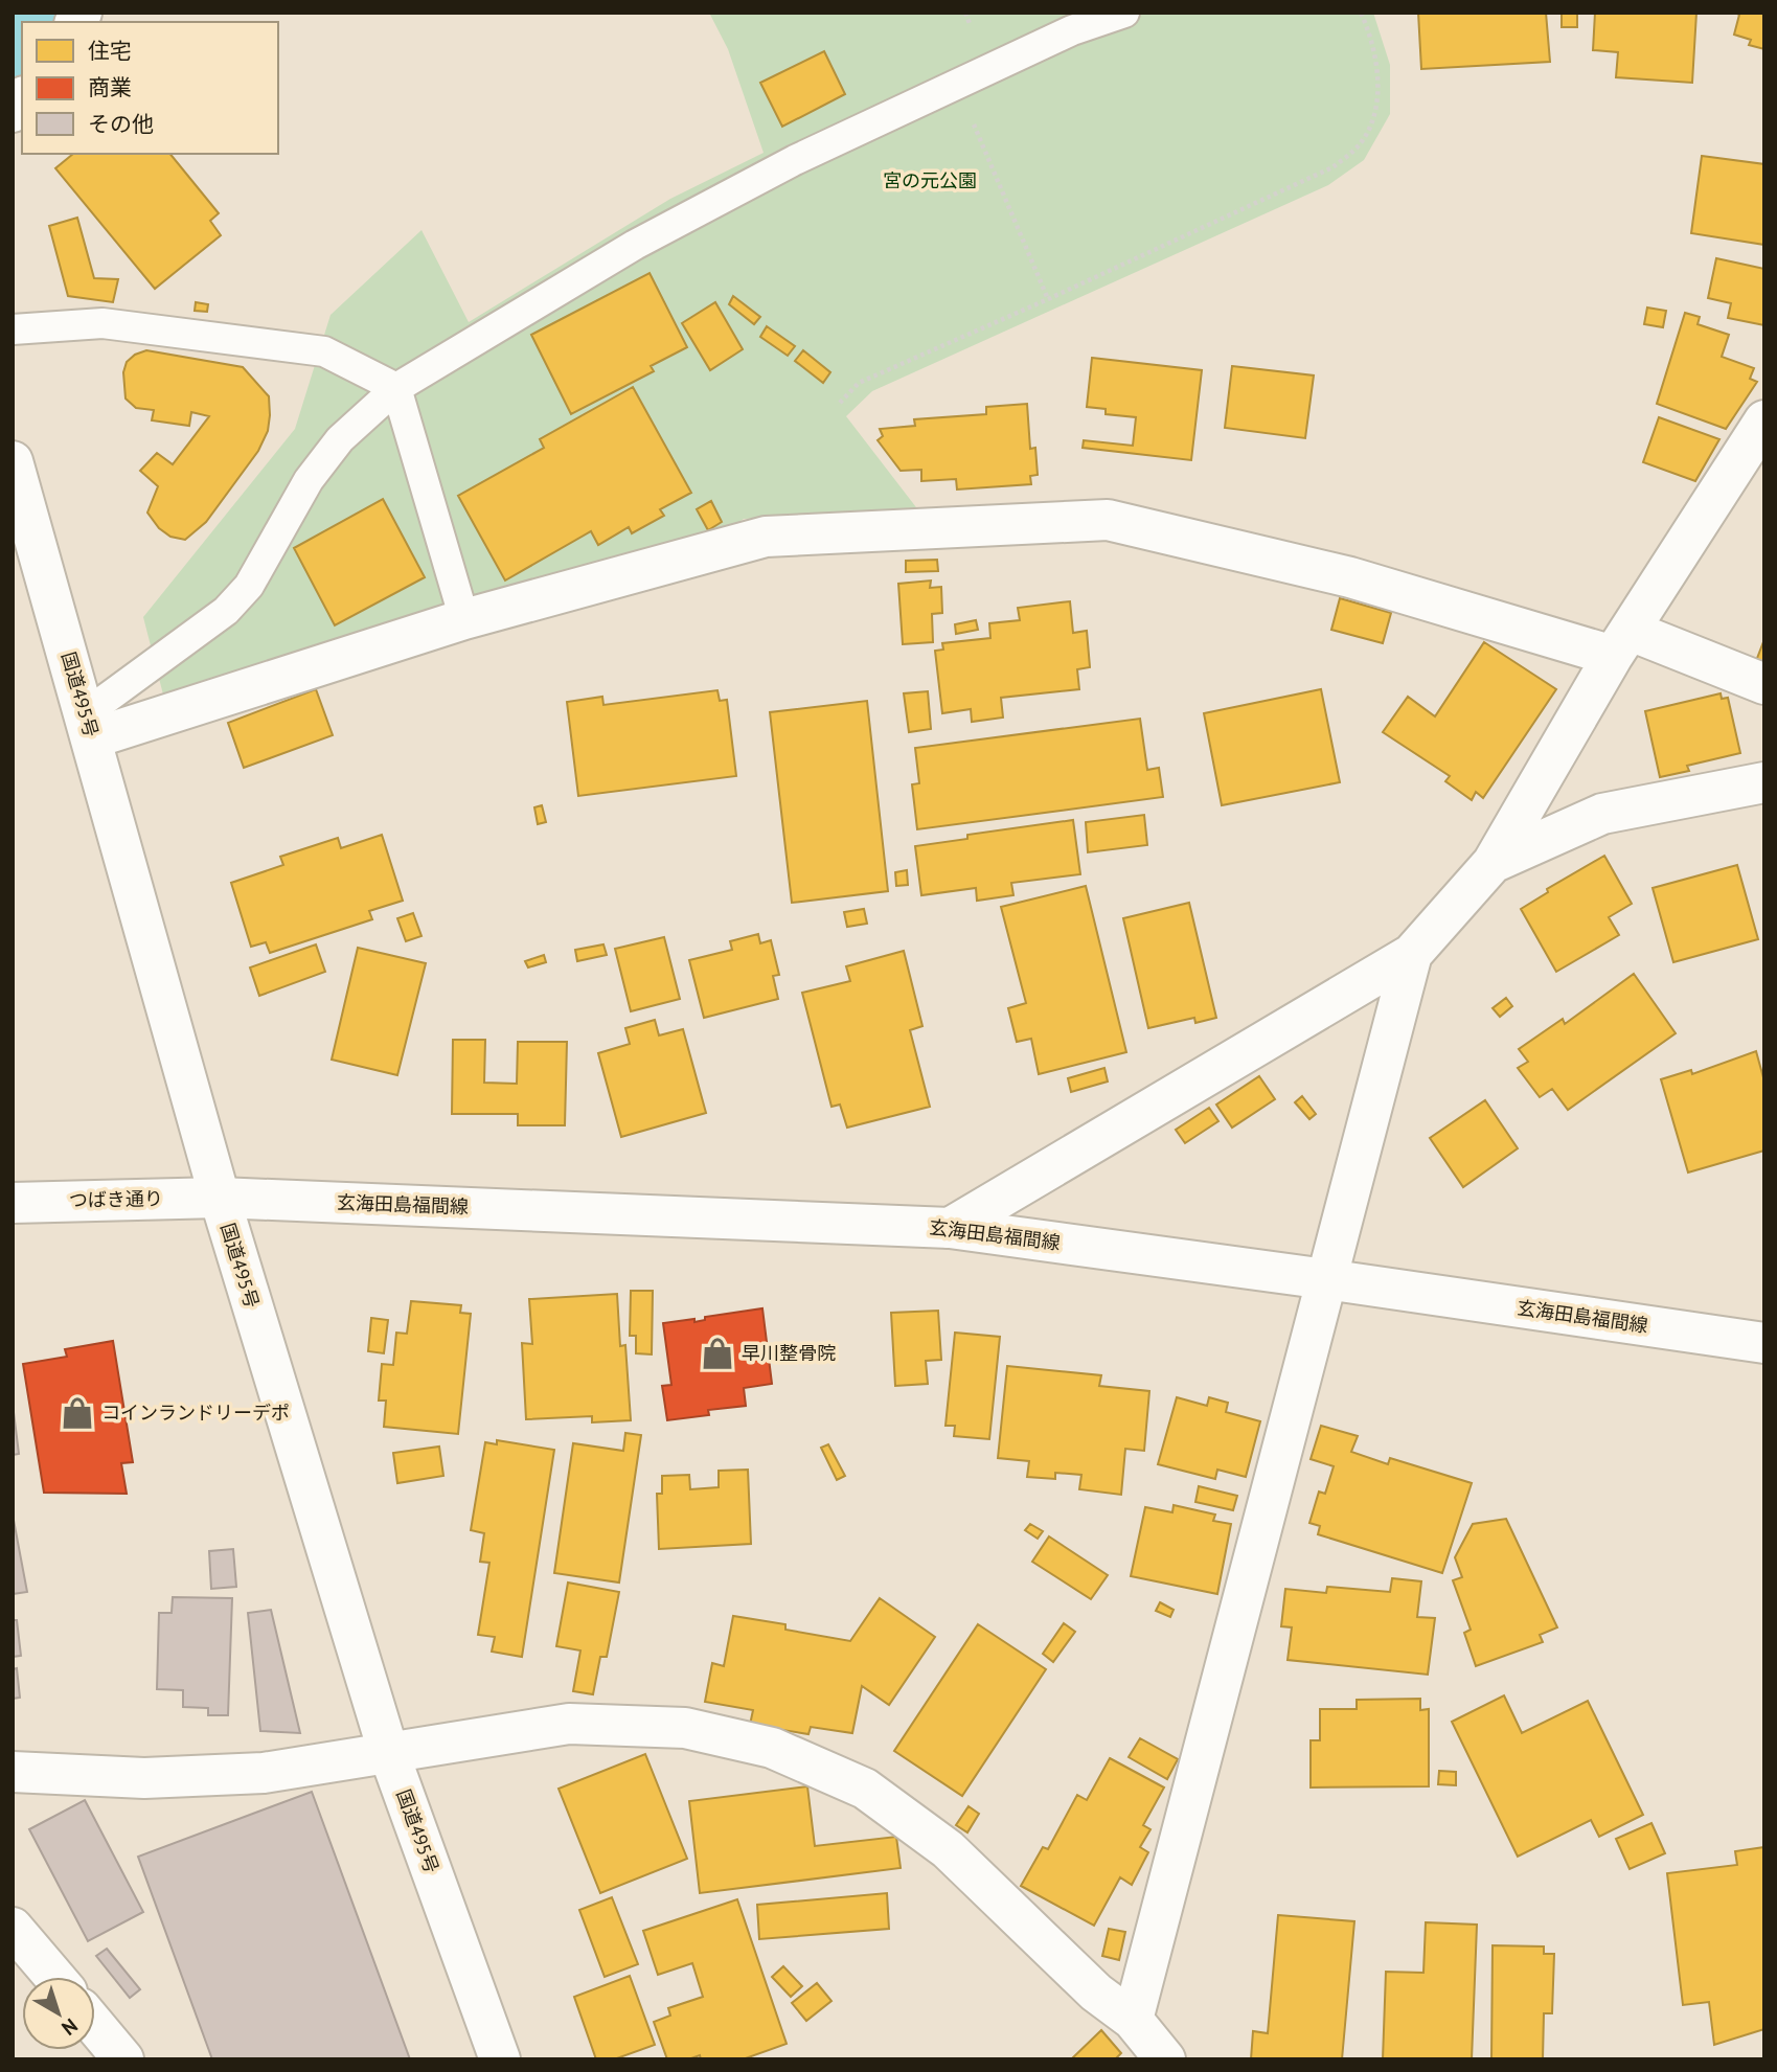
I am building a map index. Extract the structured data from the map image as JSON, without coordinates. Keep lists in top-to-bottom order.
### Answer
{
  "streets": {
    "main road": ["国道495号", "つばき通り", "玄海田島福間線"]
  },
  "crossings": [
    ["国道495号", "つばき通り"],
    ["国道495号", "玄海田島福間線"],
    ["つばき通り", "玄海田島福間線"]
  ],
  "parks": ["宮の元公園"],
  "places": {
    "shop": ["早川整骨院", "コインランドリーデポ"]
  },
  "legend": ["住宅", "商業", "その他"],
  "north": "bottom right"
}
